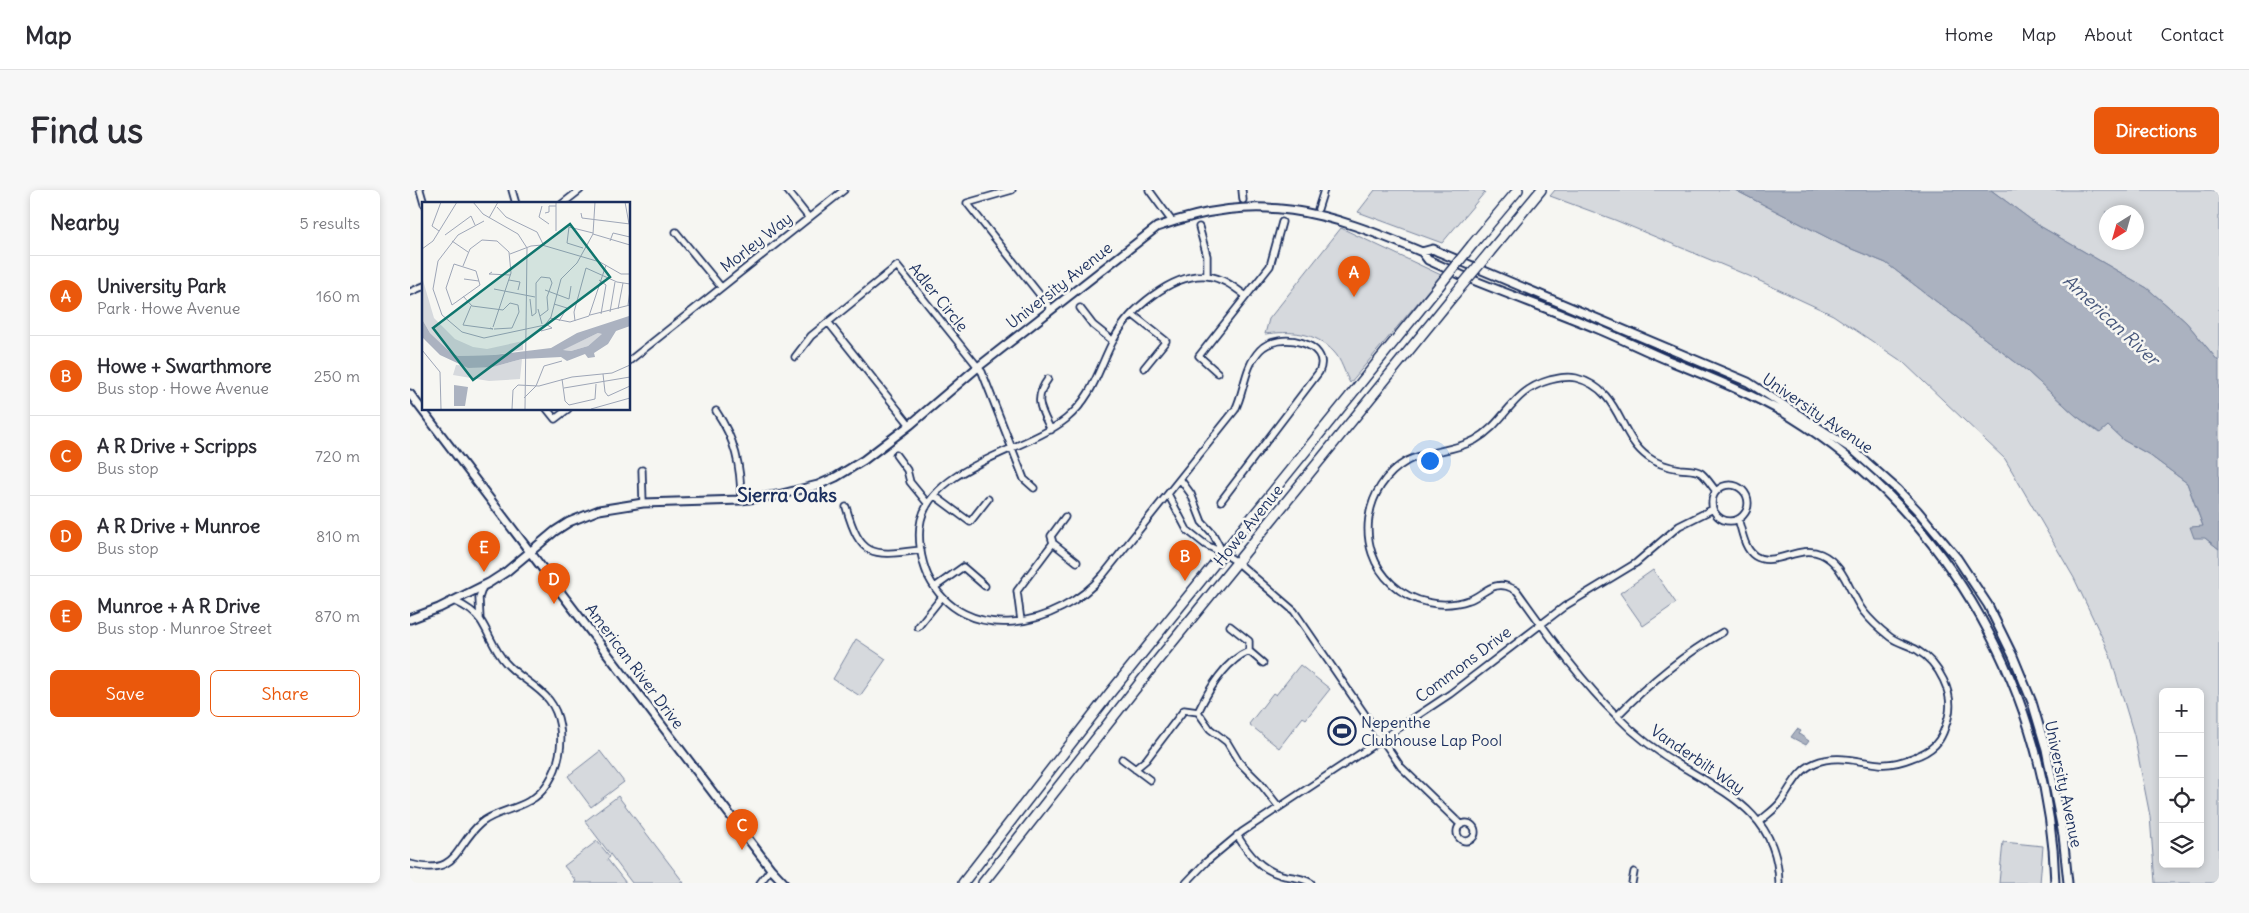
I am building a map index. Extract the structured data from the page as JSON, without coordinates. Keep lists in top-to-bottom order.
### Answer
{
  "streets": {
    "main road": ["Howe Avenue"],
    "street": [
      "Morley Way",
      "University Avenue",
      "Adler Circle",
      "Commons Drive",
      "American River Drive",
      "Vanderbilt Way"
    ]
  },
  "crossings": [
    ["University Avenue", "Adler Circle"],
    ["University Avenue", "American River Drive"],
    ["Commons Drive", "Vanderbilt Way"]
  ],
  "districts": ["Sierra Oaks"],
  "water": ["American River"],
  "places": {
    "sports": ["Nepenthe Clubhouse Lap Pool"]
  },
  "north": "bottom left",
  "page": {
    "header": "Map",
    "nav": [
      "Home",
      "Map",
      "About",
      "Contact"
    ],
    "buttons": [
      "Directions",
      ["Save", "Share"]
    ],
    "title": "Find us",
    "heading": ["Nearby", "5 results"],
    "list": [
      {
        "mark": "A",
        "name": "University Park",
        "note": "Park · Howe Avenue",
        "value": "160 m"
      },
      {
        "mark": "B",
        "name": "Howe + Swarthmore",
        "note": "Bus stop · Howe Avenue",
        "value": "250 m"
      },
      {
        "mark": "C",
        "name": "A R Drive + Scripps",
        "note": "Bus stop",
        "value": "720 m"
      },
      {
        "mark": "D",
        "name": "A R Drive + Munroe",
        "note": "Bus stop",
        "value": "810 m"
      },
      {
        "mark": "E",
        "name": "Munroe + A R Drive",
        "note": "Bus stop · Munroe Street",
        "value": "870 m"
      }
    ],
    "pins": [
      "A",
      "E",
      "B",
      "D",
      "C"
    ],
    "map_buttons": ["+", "−"]
  }
}
